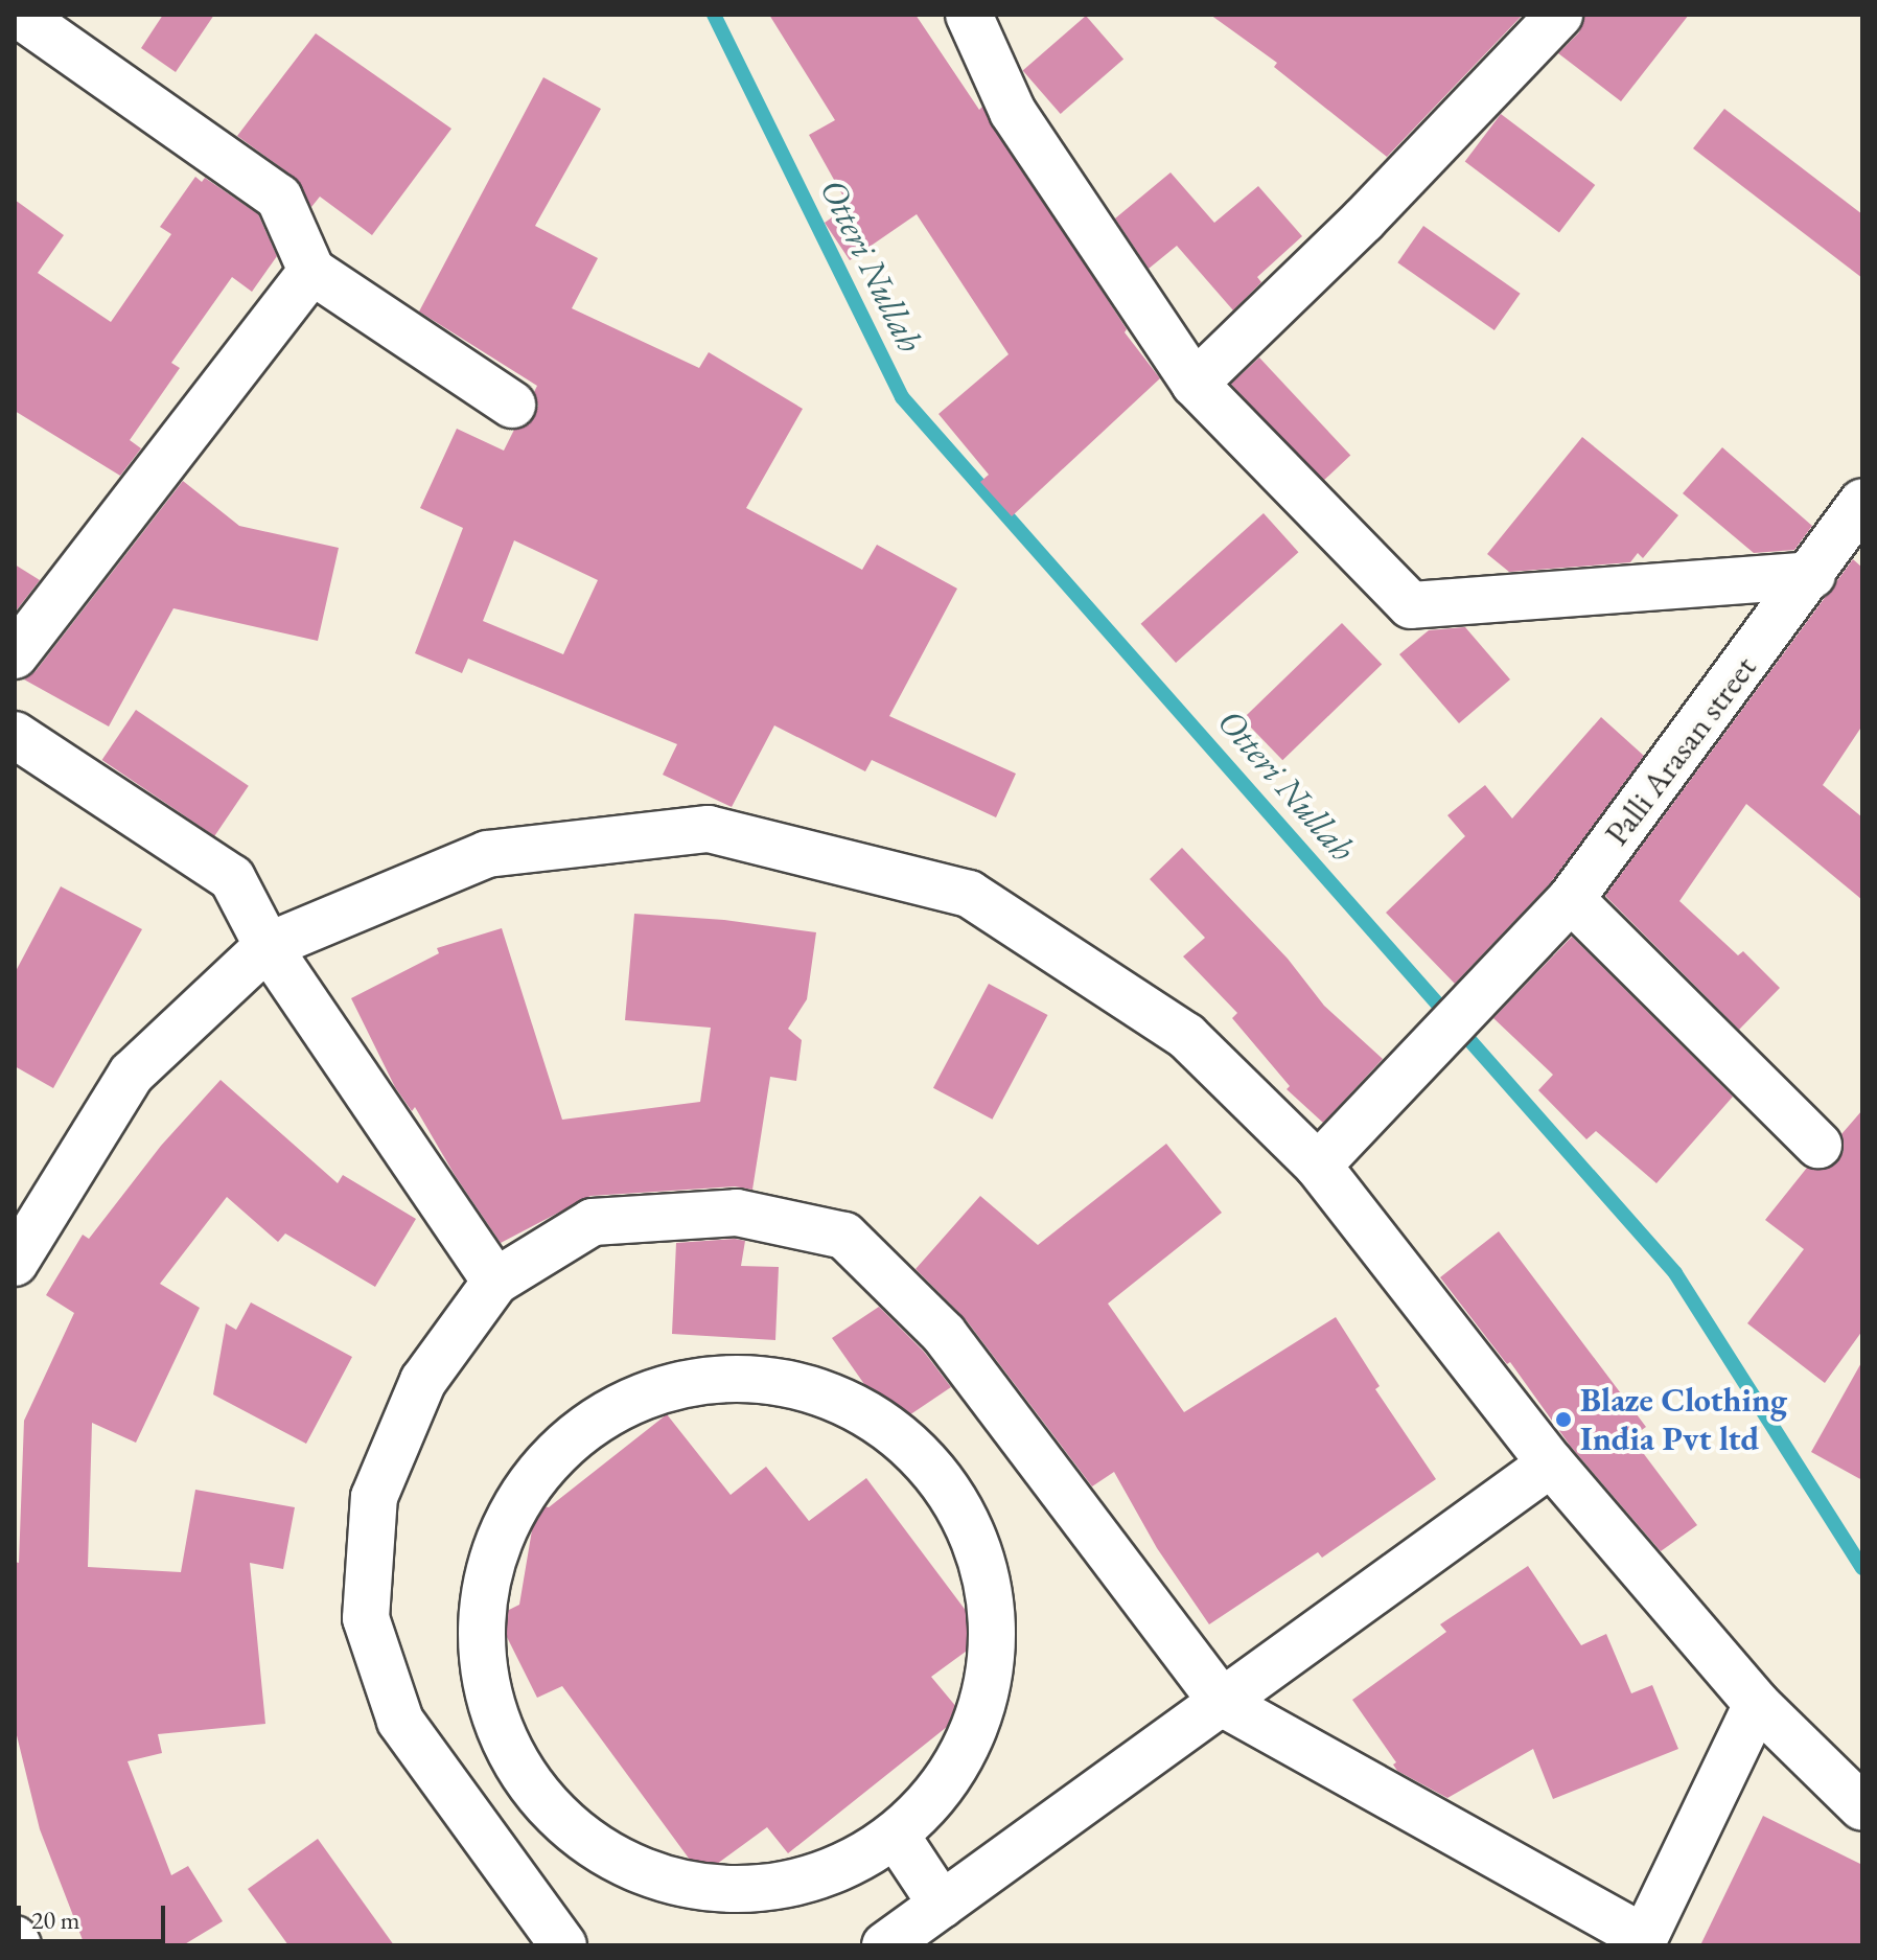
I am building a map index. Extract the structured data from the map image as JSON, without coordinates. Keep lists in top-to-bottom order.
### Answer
{
  "streets": {
    "street": ["Palli Arasan street"]
  },
  "water": ["Otteri Nullah"],
  "places": ["Blaze Clothing India Pvt ltd"],
  "scale_bar": "20 m"
}
